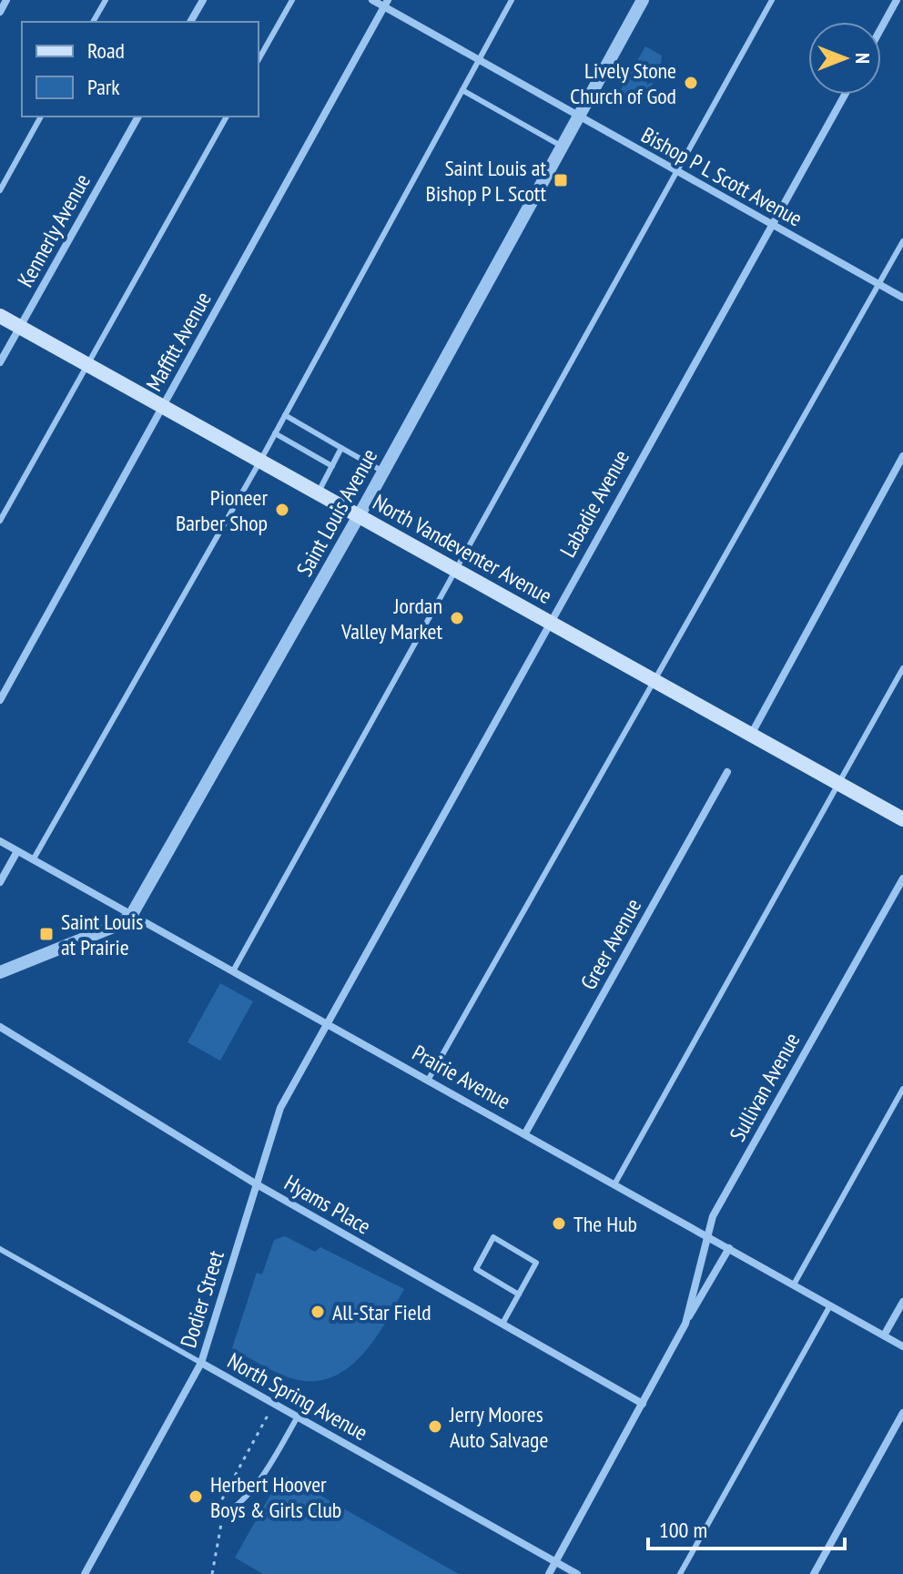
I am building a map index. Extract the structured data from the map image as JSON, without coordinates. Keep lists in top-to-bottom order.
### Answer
{
  "streets": {
    "main road": ["North Vandeventer Avenue"],
    "street": [
      "Bishop P L Scott Avenue",
      "Kennerly Avenue",
      "Maffitt Avenue",
      "Labadie Avenue",
      "Saint Louis Avenue",
      "Greer Avenue",
      "Prairie Avenue",
      "Sullivan Avenue",
      "Hyams Place",
      "Dodier Street",
      "North Spring Avenue"
    ]
  },
  "crossings": [
    ["Bishop P L Scott Avenue", "Maffitt Avenue"],
    ["Bishop P L Scott Avenue", "Labadie Avenue"],
    ["Bishop P L Scott Avenue", "Saint Louis Avenue"],
    ["Kennerly Avenue", "North Vandeventer Avenue"],
    ["Maffitt Avenue", "North Vandeventer Avenue"],
    ["Labadie Avenue", "North Vandeventer Avenue"],
    ["Labadie Avenue", "Prairie Avenue"],
    ["Labadie Avenue", "Dodier Street"],
    ["Saint Louis Avenue", "North Vandeventer Avenue"],
    ["Saint Louis Avenue", "Prairie Avenue"],
    ["Greer Avenue", "Prairie Avenue"],
    ["Prairie Avenue", "Sullivan Avenue"],
    ["Prairie Avenue", "Dodier Street"],
    ["Sullivan Avenue", "Hyams Place"],
    ["Sullivan Avenue", "North Spring Avenue"],
    ["Hyams Place", "Dodier Street"],
    ["Dodier Street", "North Spring Avenue"]
  ],
  "places": {
    "other": [
      "Lively Stone Church of God",
      "Pioneer Barber Shop",
      "Jordan Valley Market",
      "The Hub",
      "All-Star Field",
      "Jerry Moores Auto Salvage",
      "Herbert Hoover Boys & Girls Club"
    ],
    "transit": ["Saint Louis at Bishop P L Scott", "Saint Louis at Prairie"]
  },
  "legend": ["Road", "Park"],
  "scale_bar": "100 m",
  "north": "right"
}
